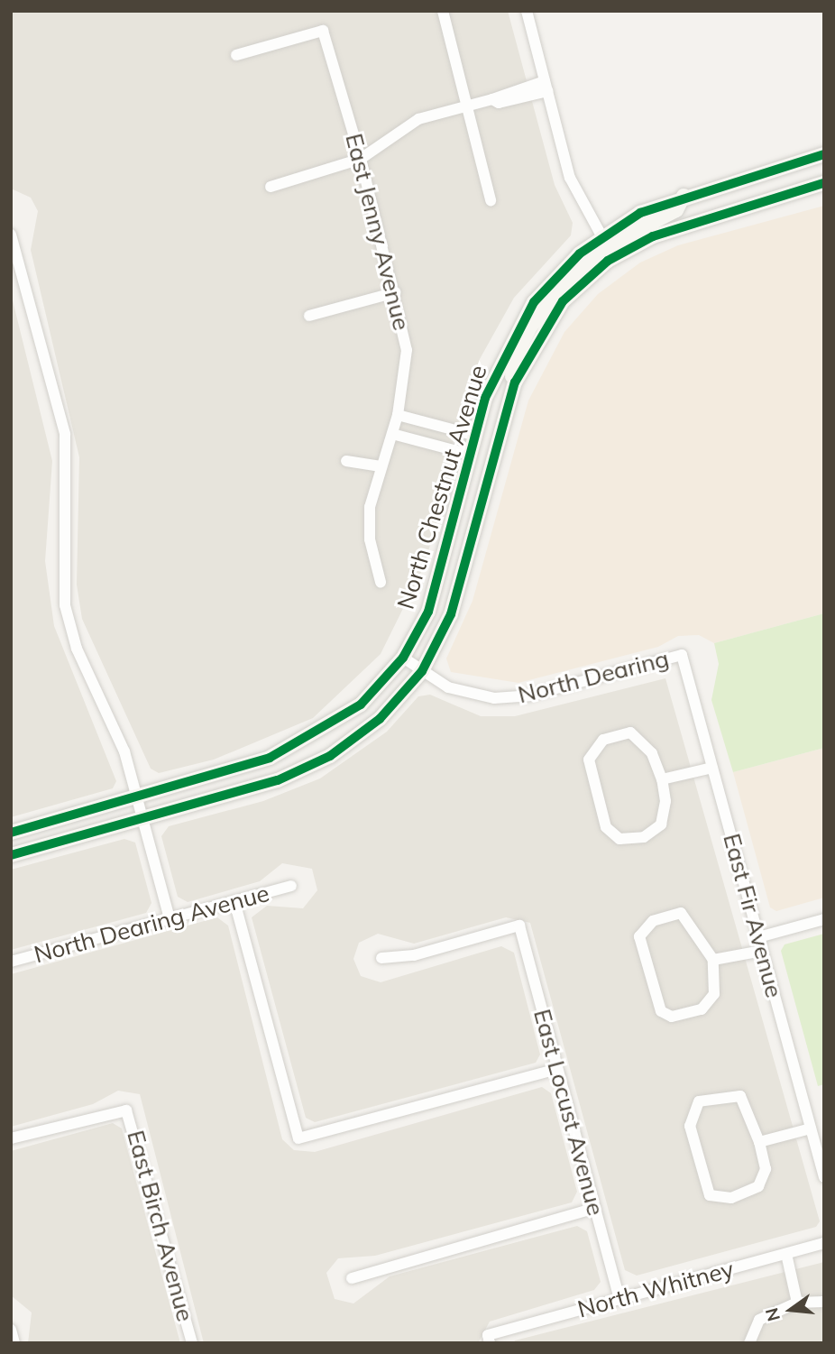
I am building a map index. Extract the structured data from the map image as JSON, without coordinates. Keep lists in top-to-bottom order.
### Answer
{
  "streets": {
    "main road": ["North Chestnut Avenue"],
    "street": [
      "East Jenny Avenue",
      "North Dearing",
      "East Fir Avenue",
      "North Dearing Avenue",
      "East Locust Avenue",
      "East Birch Avenue",
      "North Whitney"
    ]
  },
  "crossings": [
    ["North Chestnut Avenue", "North Dearing"],
    ["North Dearing", "East Fir Avenue"],
    ["East Locust Avenue", "North Whitney"]
  ],
  "north": "left"
}
